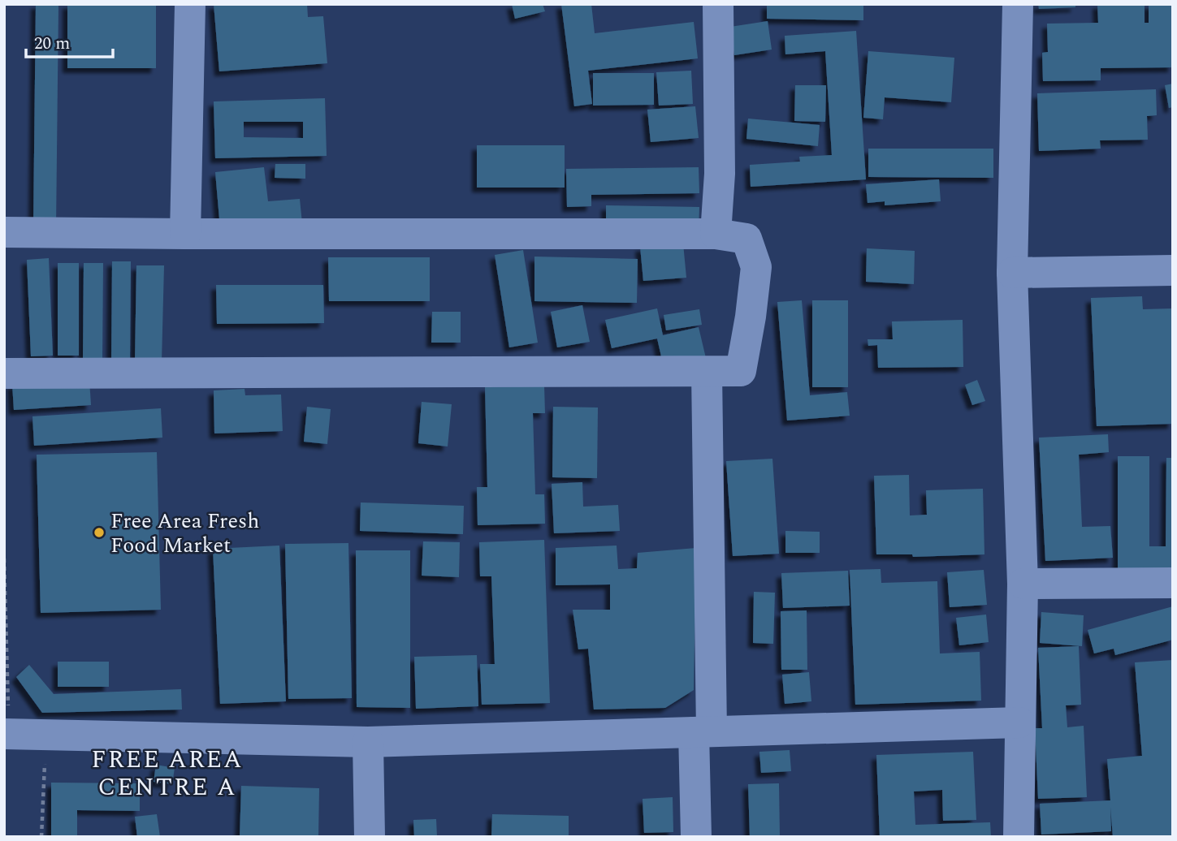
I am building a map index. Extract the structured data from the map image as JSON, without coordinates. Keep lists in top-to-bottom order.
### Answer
{
  "districts": ["FREE AREA CENTRE A"],
  "places": ["Free Area Fresh Food Market"],
  "scale_bar": "20 m"
}
